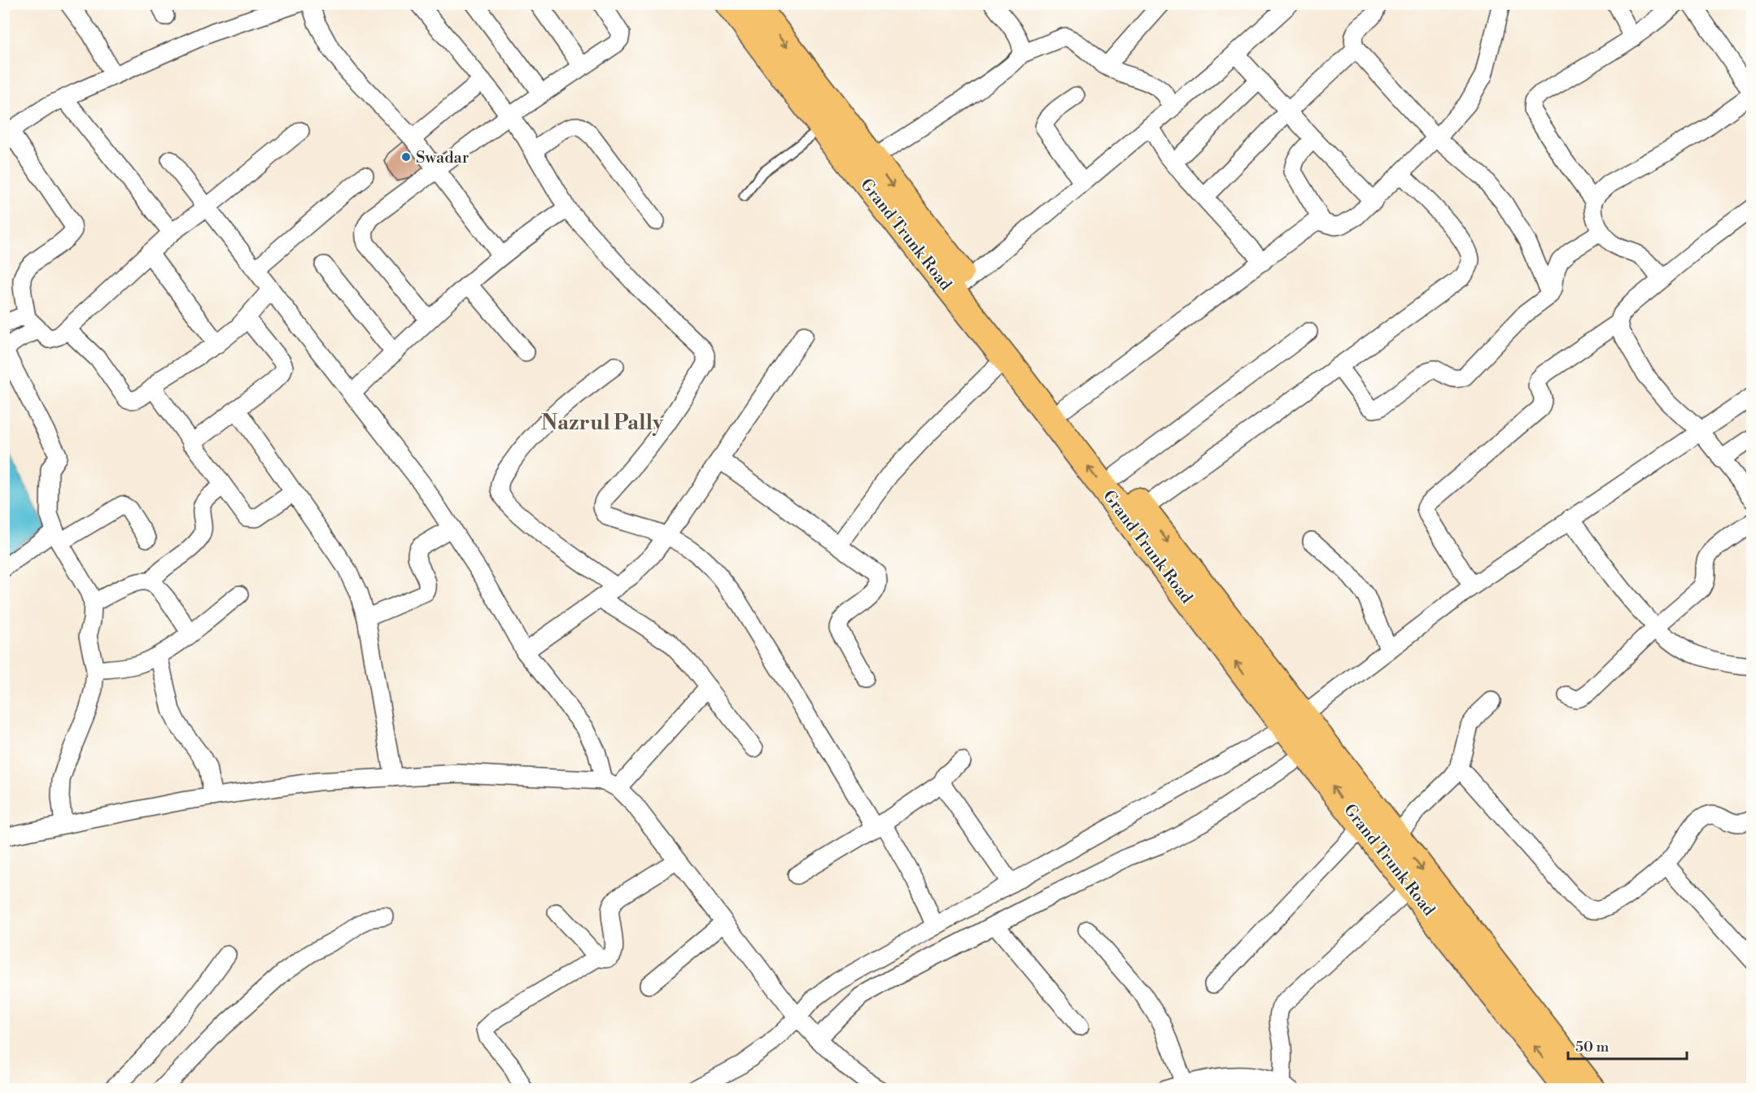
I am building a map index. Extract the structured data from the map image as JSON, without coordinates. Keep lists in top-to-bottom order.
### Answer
{
  "streets": {
    "main road": ["Grand Trunk Road"]
  },
  "districts": ["Nazrul Pally"],
  "places": ["Swadar"],
  "scale_bar": "50 m"
}
